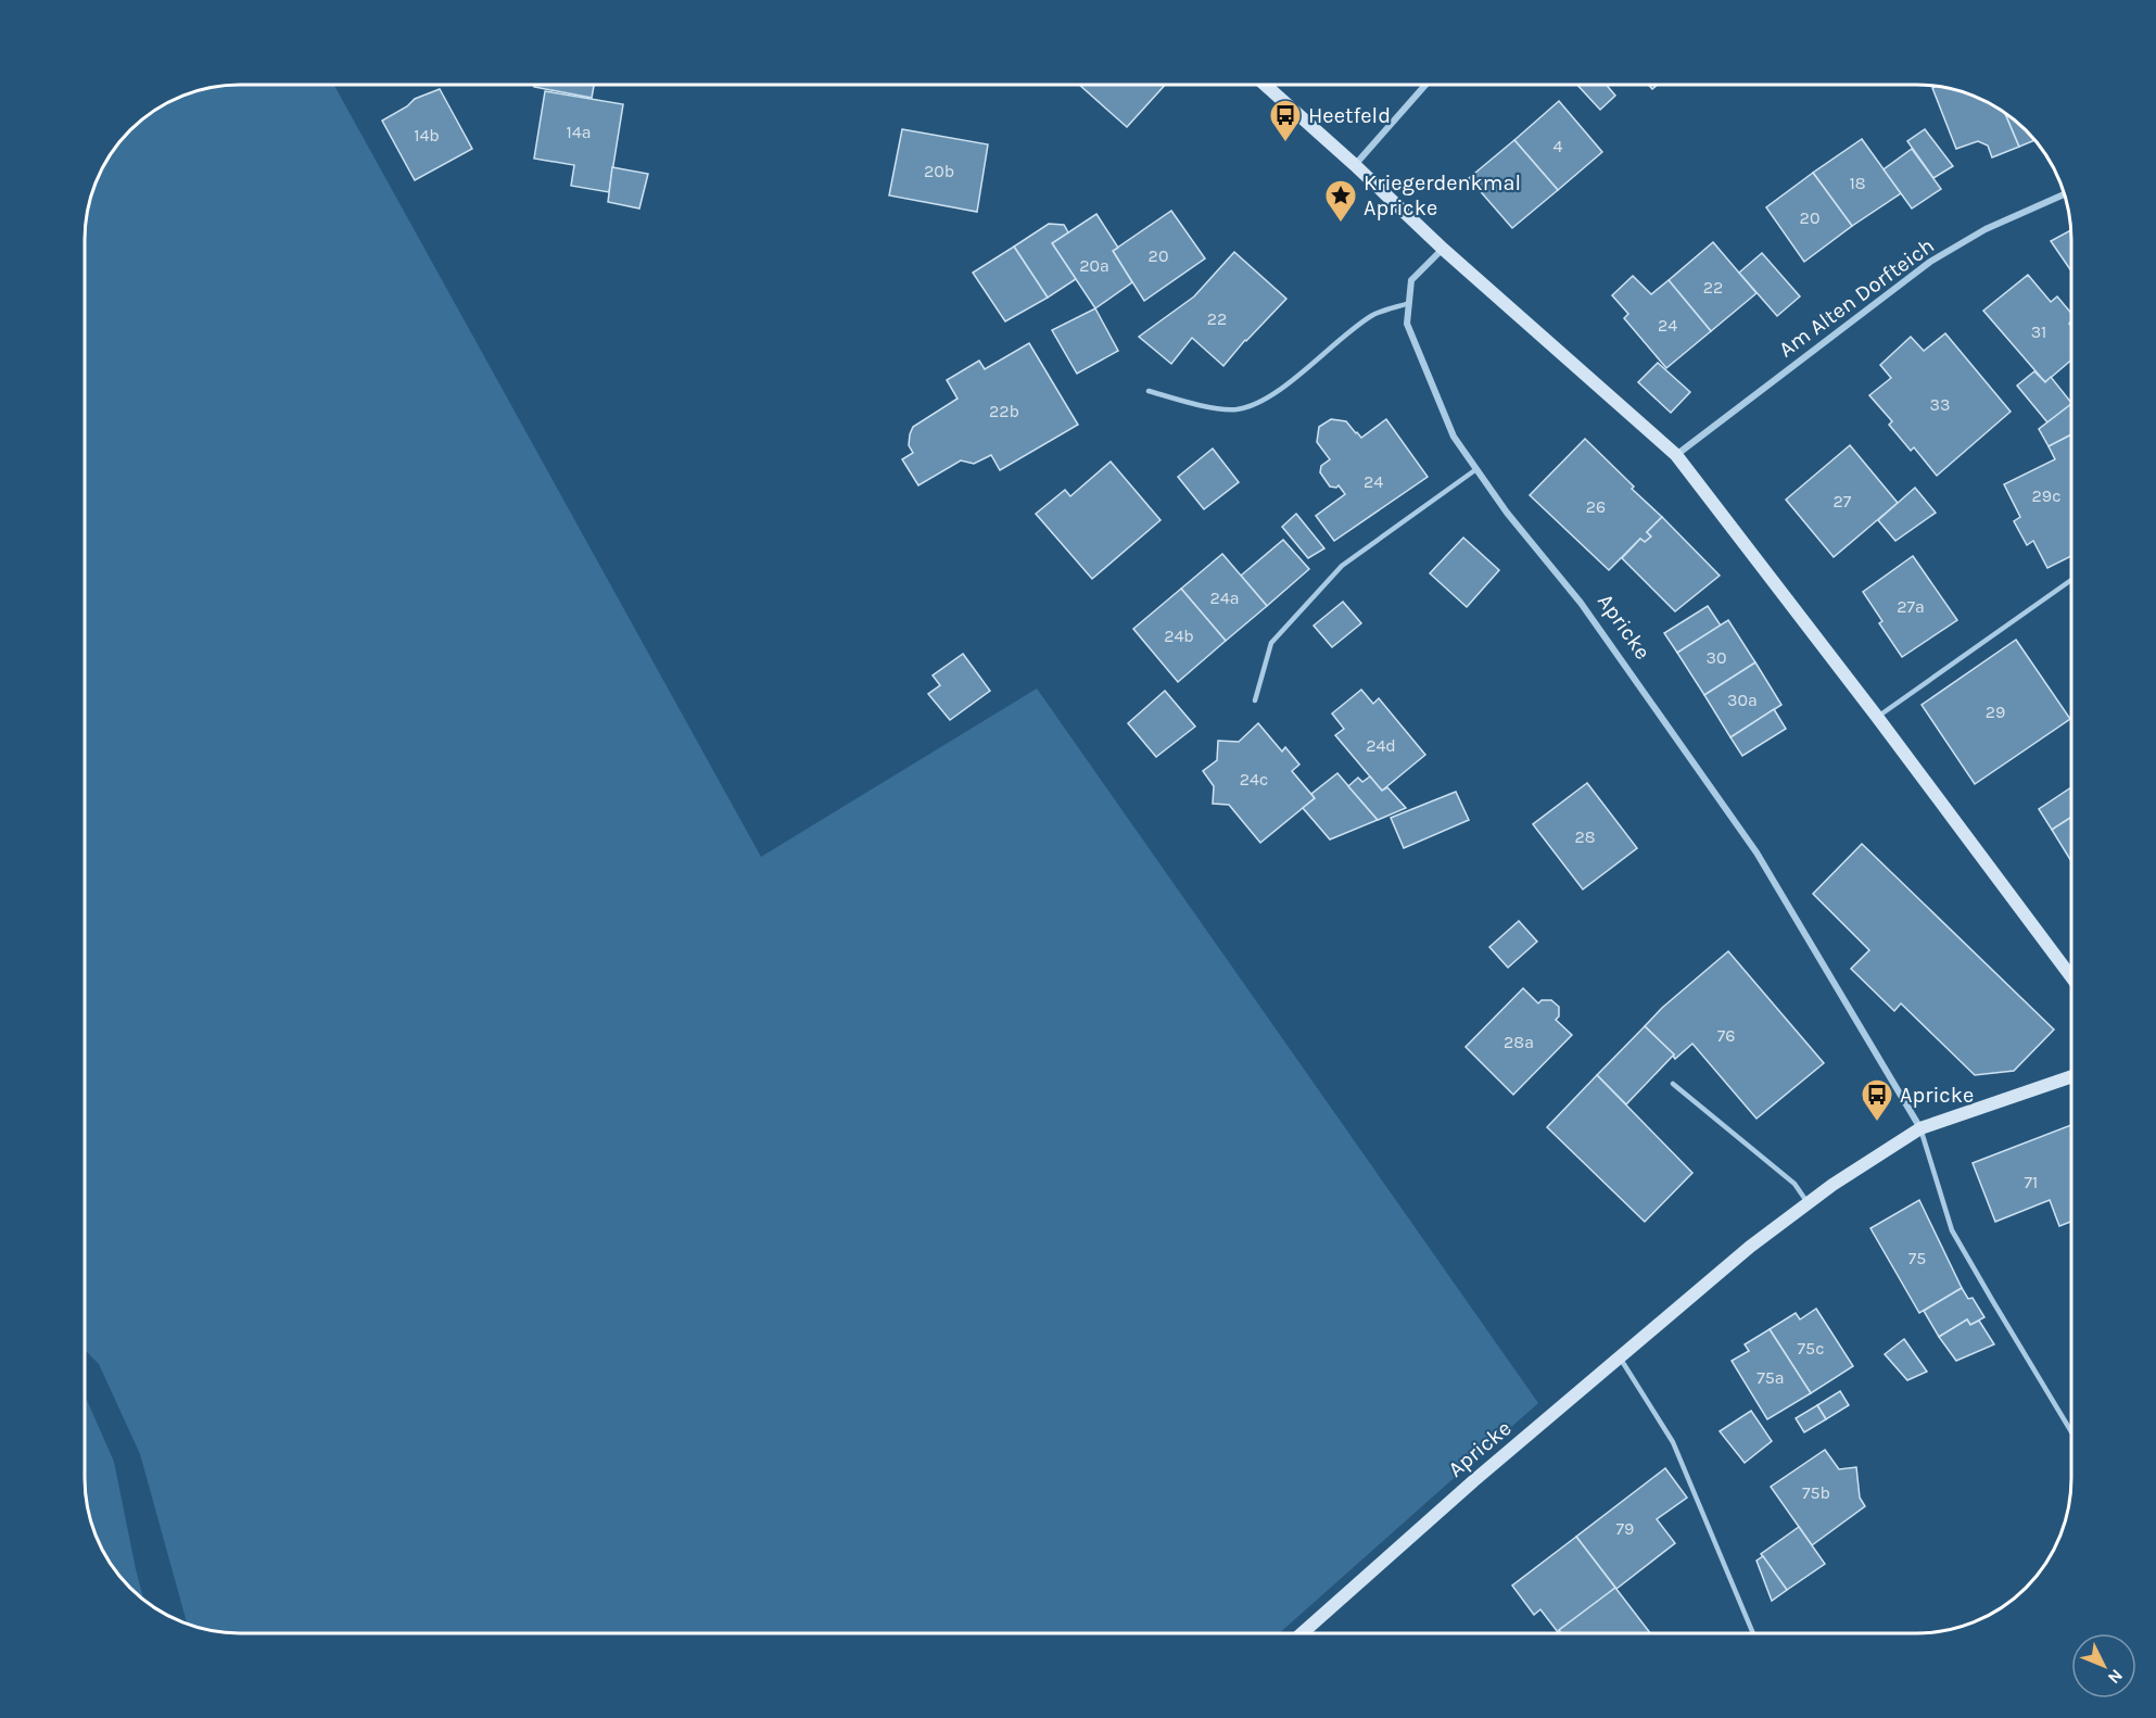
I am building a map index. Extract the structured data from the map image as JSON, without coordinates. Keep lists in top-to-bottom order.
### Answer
{
  "streets": {
    "street": ["Am Alten Dorfteich", "Apricke"]
  },
  "places": {
    "bus stop": ["Heetfeld", "Apricke"],
    "place": ["Kriegerdenkmal Apricke"]
  },
  "house_numbers": [
    "14a",
    "14b",
    "4",
    "20b",
    "18",
    "20",
    "20",
    "20a",
    "22",
    "22",
    "24",
    "31",
    "33",
    "22b",
    "24",
    "29c",
    "27",
    "26",
    "24a",
    "27a",
    "24b",
    "30",
    "30a",
    "29",
    "24d",
    "24c",
    "28",
    "76",
    "28a",
    "71",
    "75",
    "75c",
    "75a",
    "75b",
    "79"
  ],
  "north": "bottom right"
}
